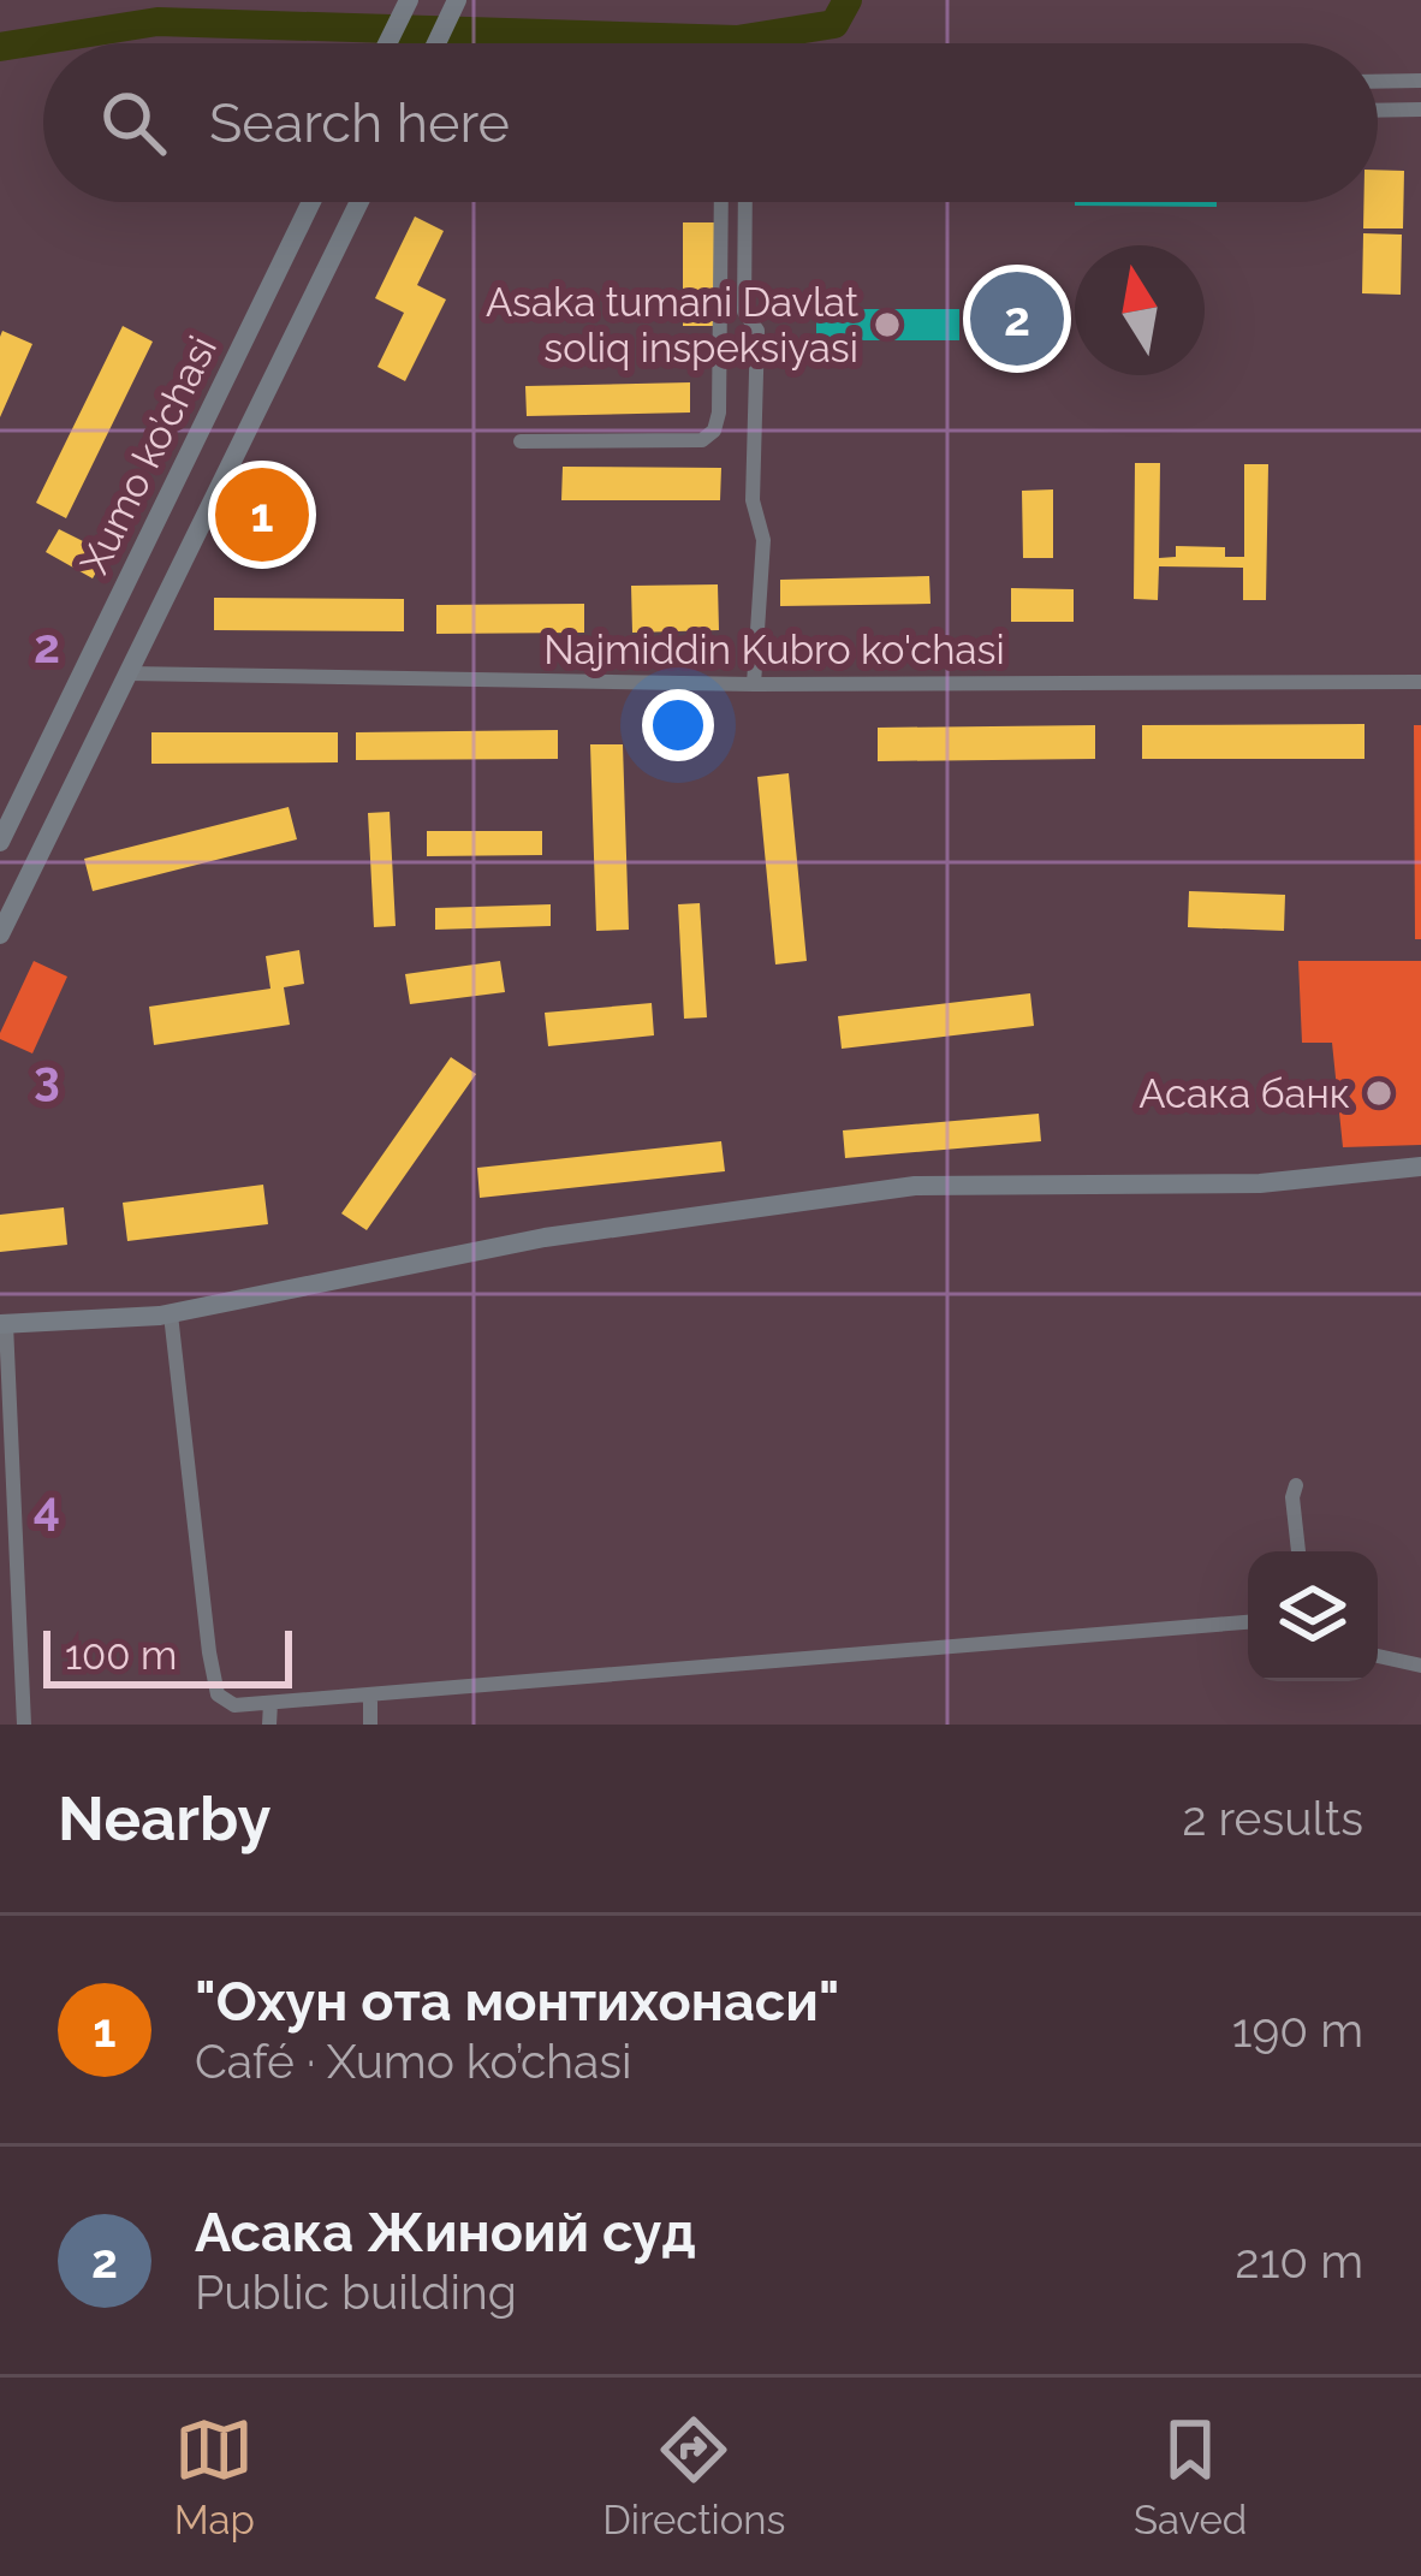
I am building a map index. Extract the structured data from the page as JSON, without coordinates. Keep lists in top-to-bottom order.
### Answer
{
  "streets": {
    "main road": ["Xumo ko’chasi"],
    "street": ["Najmiddin Kubro ko'chasi"]
  },
  "crossings": [
    ["Xumo ko’chasi", "Najmiddin Kubro ko'chasi"]
  ],
  "places": ["Asaka tumani Davlat soliq inspeksiyasi", "Асака банк"],
  "scale_bar": "100 m",
  "north": "top",
  "page": {
    "search": "Search here",
    "pins": ["2", "1"],
    "scale": "100 m",
    "heading": ["Nearby", "2 results"],
    "list": [
      {
        "mark": "1",
        "name": "\"Охун ота монтихонаси\"",
        "note": "Café · Xumo ko’chasi",
        "value": "190 m"
      },
      {
        "mark": "2",
        "name": "Асака Жиноий суд",
        "note": "Public building",
        "value": "210 m"
      }
    ],
    "nav": ["Map", "Directions", "Saved"]
  },
  "grid": {
    "rows": ["2", "3", "4"]
  }
}
